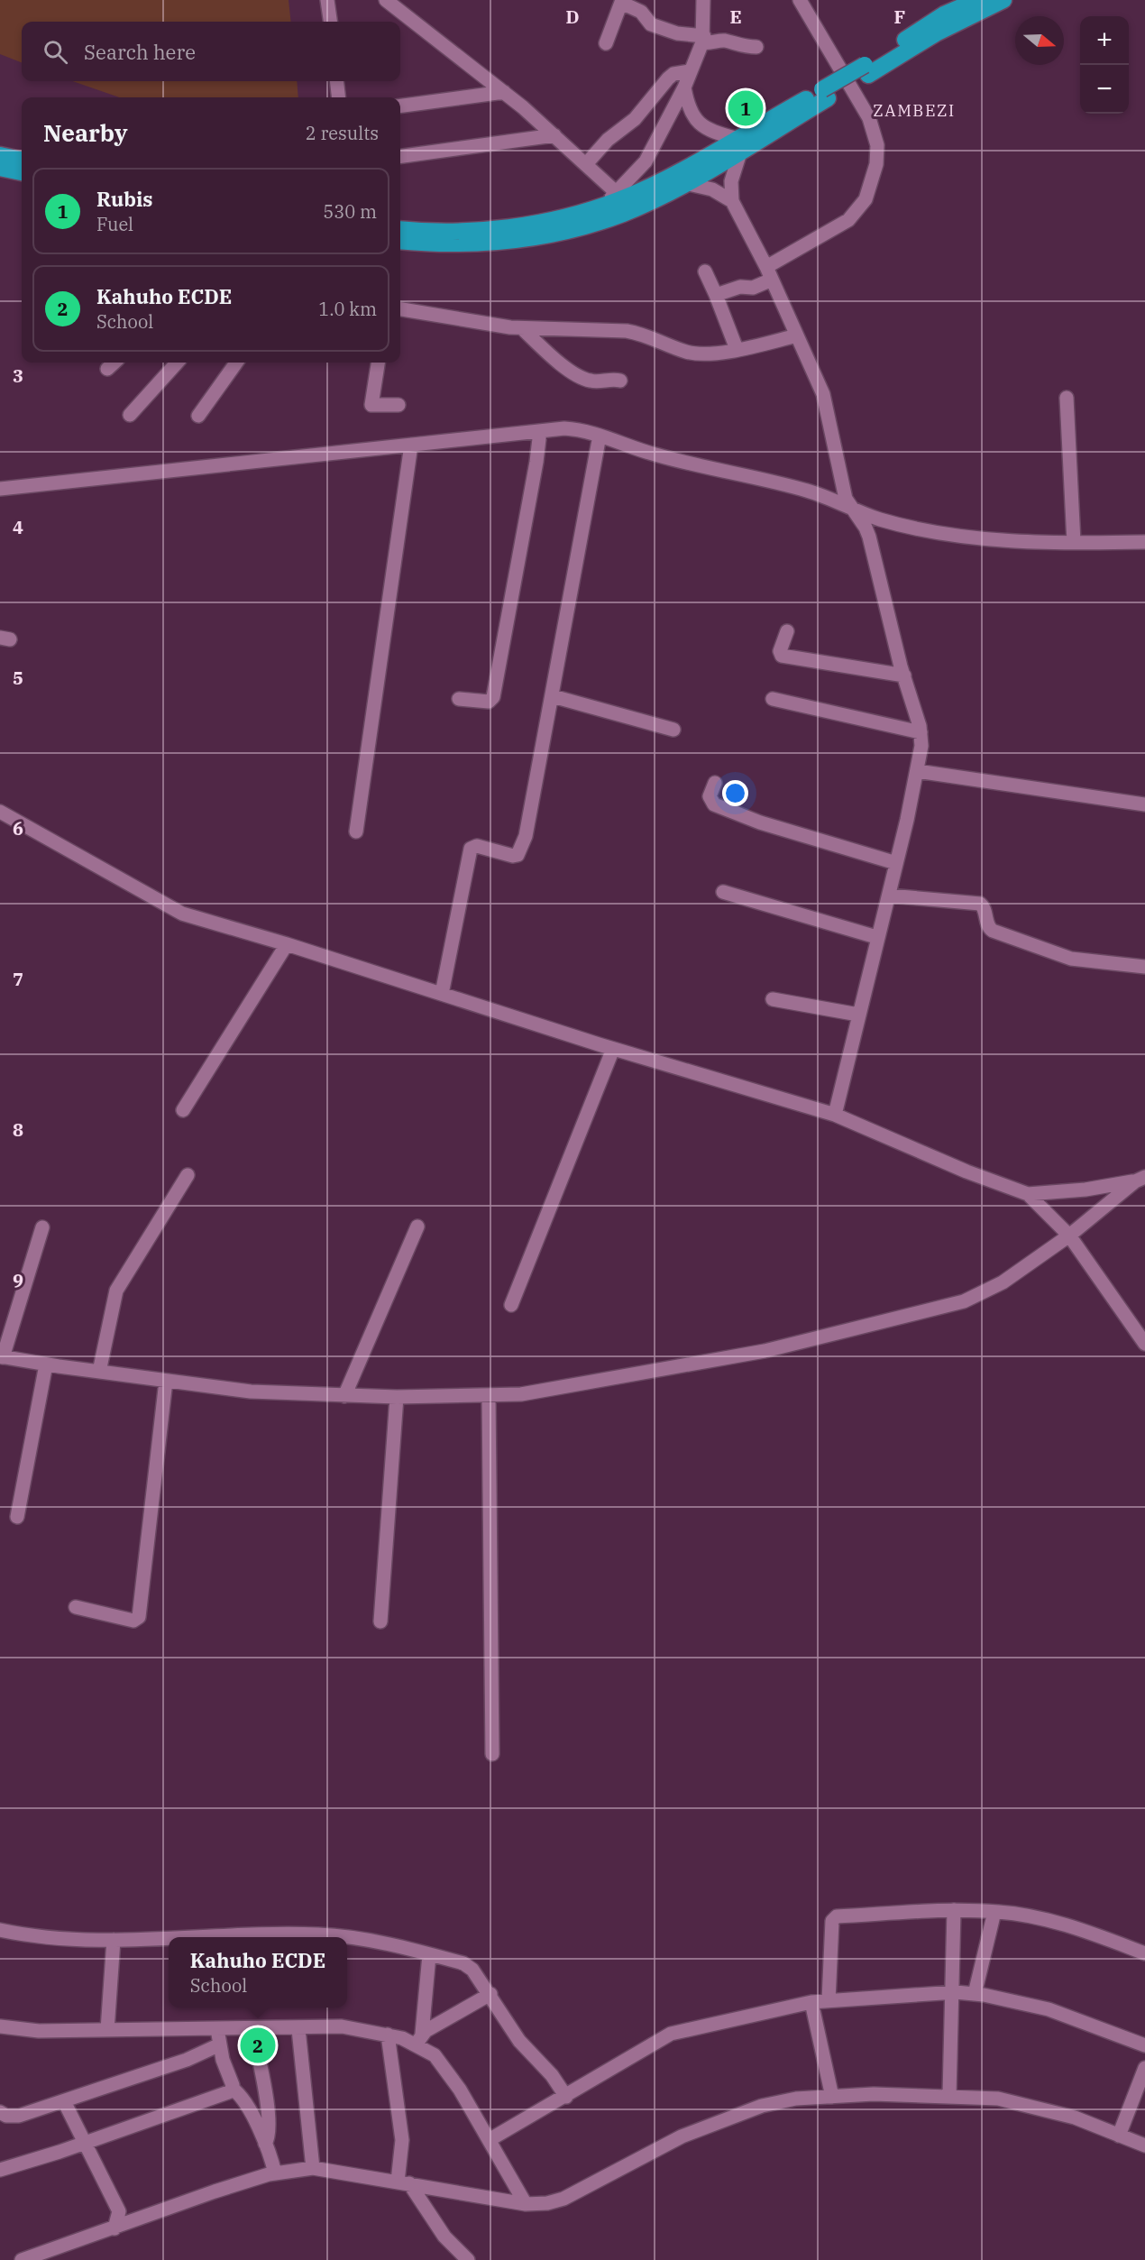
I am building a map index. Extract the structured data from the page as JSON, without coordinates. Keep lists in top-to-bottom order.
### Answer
{
  "districts": ["ZAMBEZI"],
  "north": "right",
  "page": {
    "map_buttons": ["+", "−"],
    "search": "Search here",
    "pins": ["1", "2"],
    "heading": ["Nearby", "2 results"],
    "list": [
      {
        "mark": "1",
        "name": "Rubis",
        "note": "Fuel",
        "value": "530 m"
      },
      {
        "mark": "2",
        "name": "Kahuho ECDE",
        "note": "School",
        "value": "1.0 km"
      }
    ],
    "popup": ["Kahuho ECDE", "School"]
  },
  "grid": {
    "columns": ["D", "E", "F"],
    "rows": [
      "3",
      "4",
      "5",
      "6",
      "7",
      "8",
      "9"
    ]
  }
}
